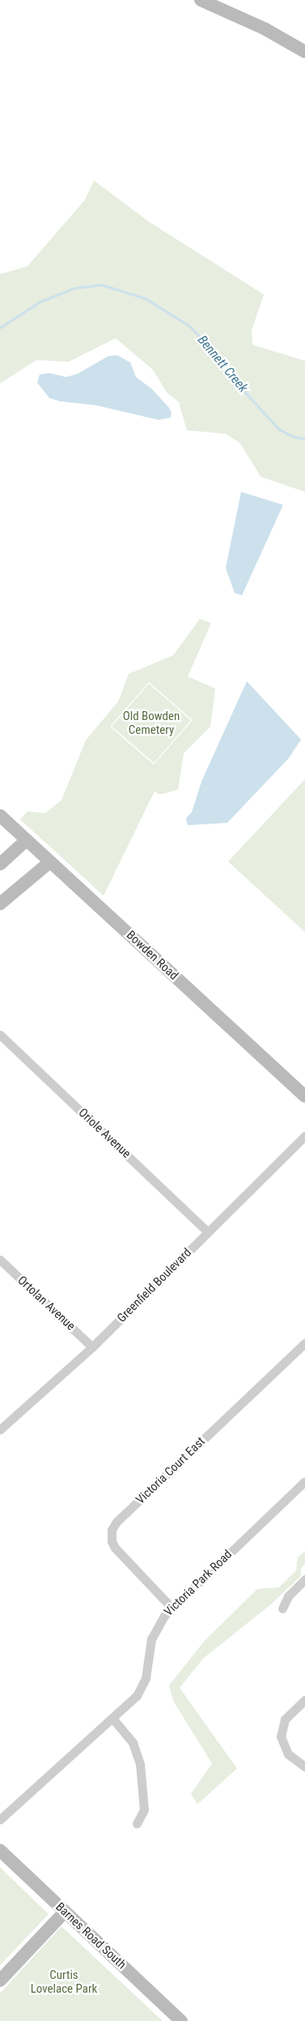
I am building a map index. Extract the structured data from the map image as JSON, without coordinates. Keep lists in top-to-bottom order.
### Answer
{
  "streets": {
    "main road": ["Bowden Road", "Barnes Road South"],
    "street": [
      "Oriole Avenue",
      "Greenfield Boulevard",
      "Ortolan Avenue",
      "Victoria Court East",
      "Victoria Park Road"
    ]
  },
  "crossings": [
    ["Oriole Avenue", "Greenfield Boulevard"],
    ["Greenfield Boulevard", "Ortolan Avenue"],
    ["Victoria Court East", "Victoria Park Road"]
  ],
  "water": ["Bennett Creek"],
  "parks": ["Old Bowden Cemetery", "Curtis Lovelace Park"]
}
